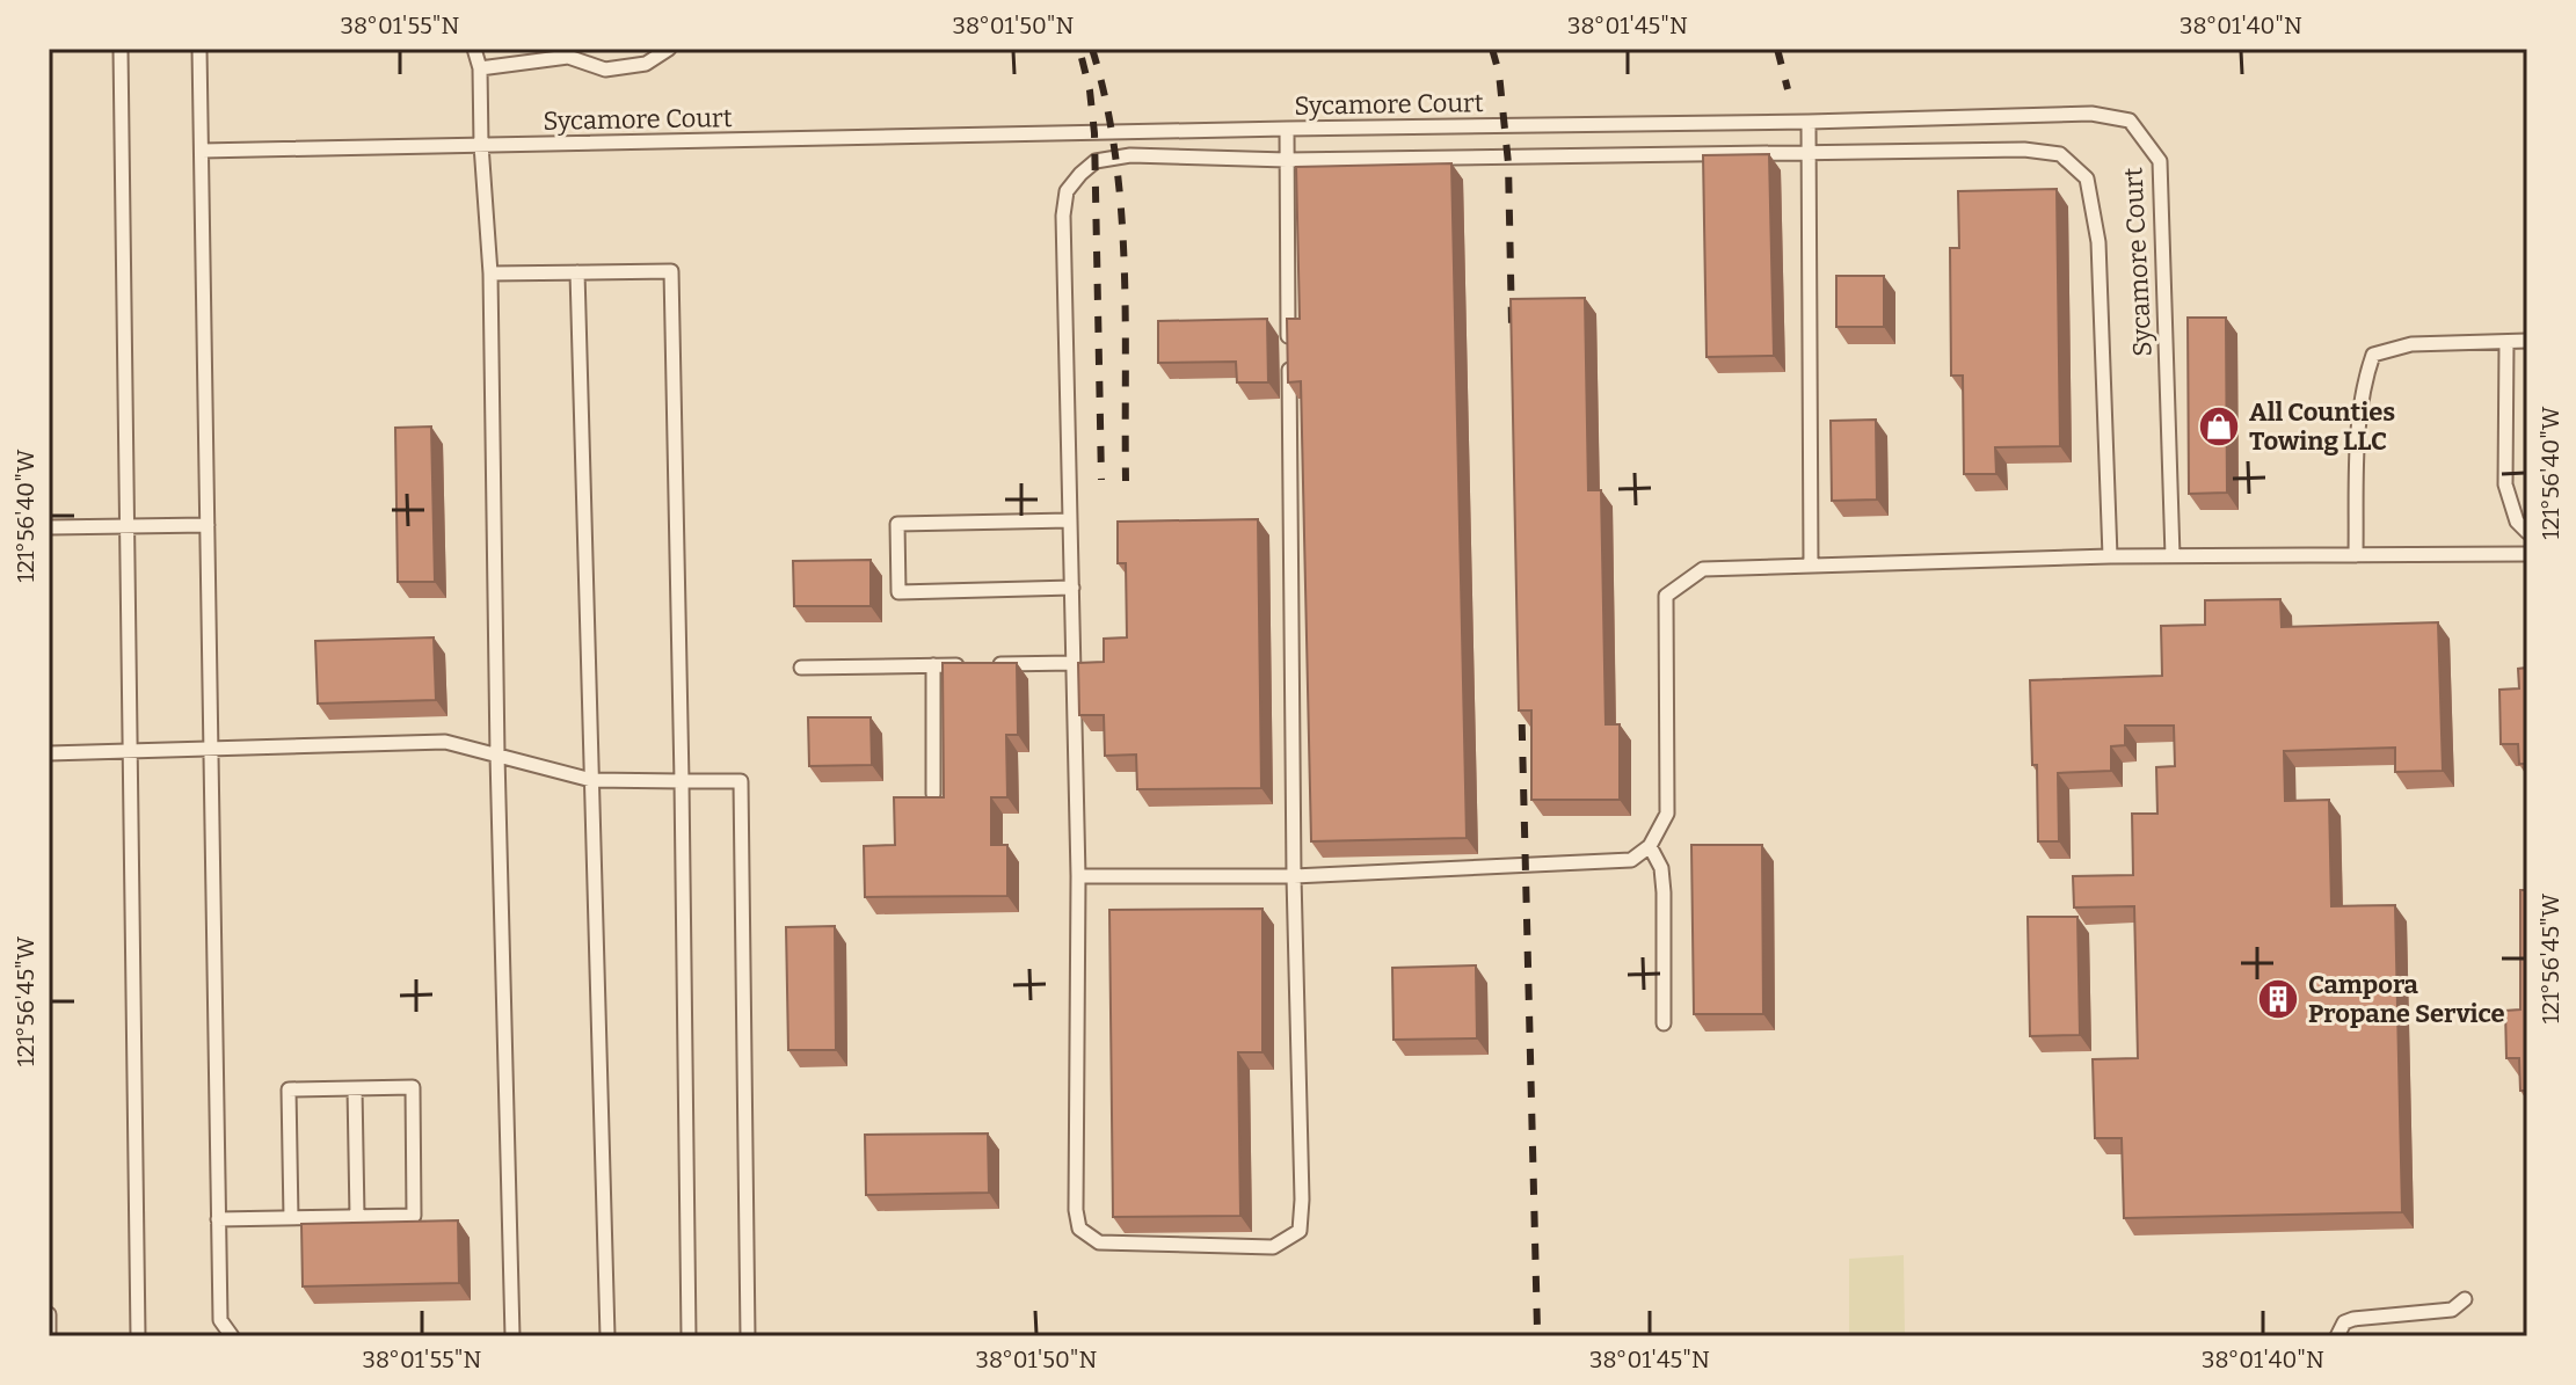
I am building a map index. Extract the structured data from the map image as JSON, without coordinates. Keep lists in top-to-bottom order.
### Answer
{
  "streets": {
    "lane": ["Sycamore Court"]
  },
  "places": {
    "shop": ["All Counties Towing LLC"],
    "building": ["Campora Propane Service"]
  },
  "coordinates": [
    "38°01'55\"N",
    "38°01'50\"N",
    "38°01'45\"N",
    "38°01'40\"N",
    "121°56'40\"W",
    "121°56'45\"W"
  ]
}
